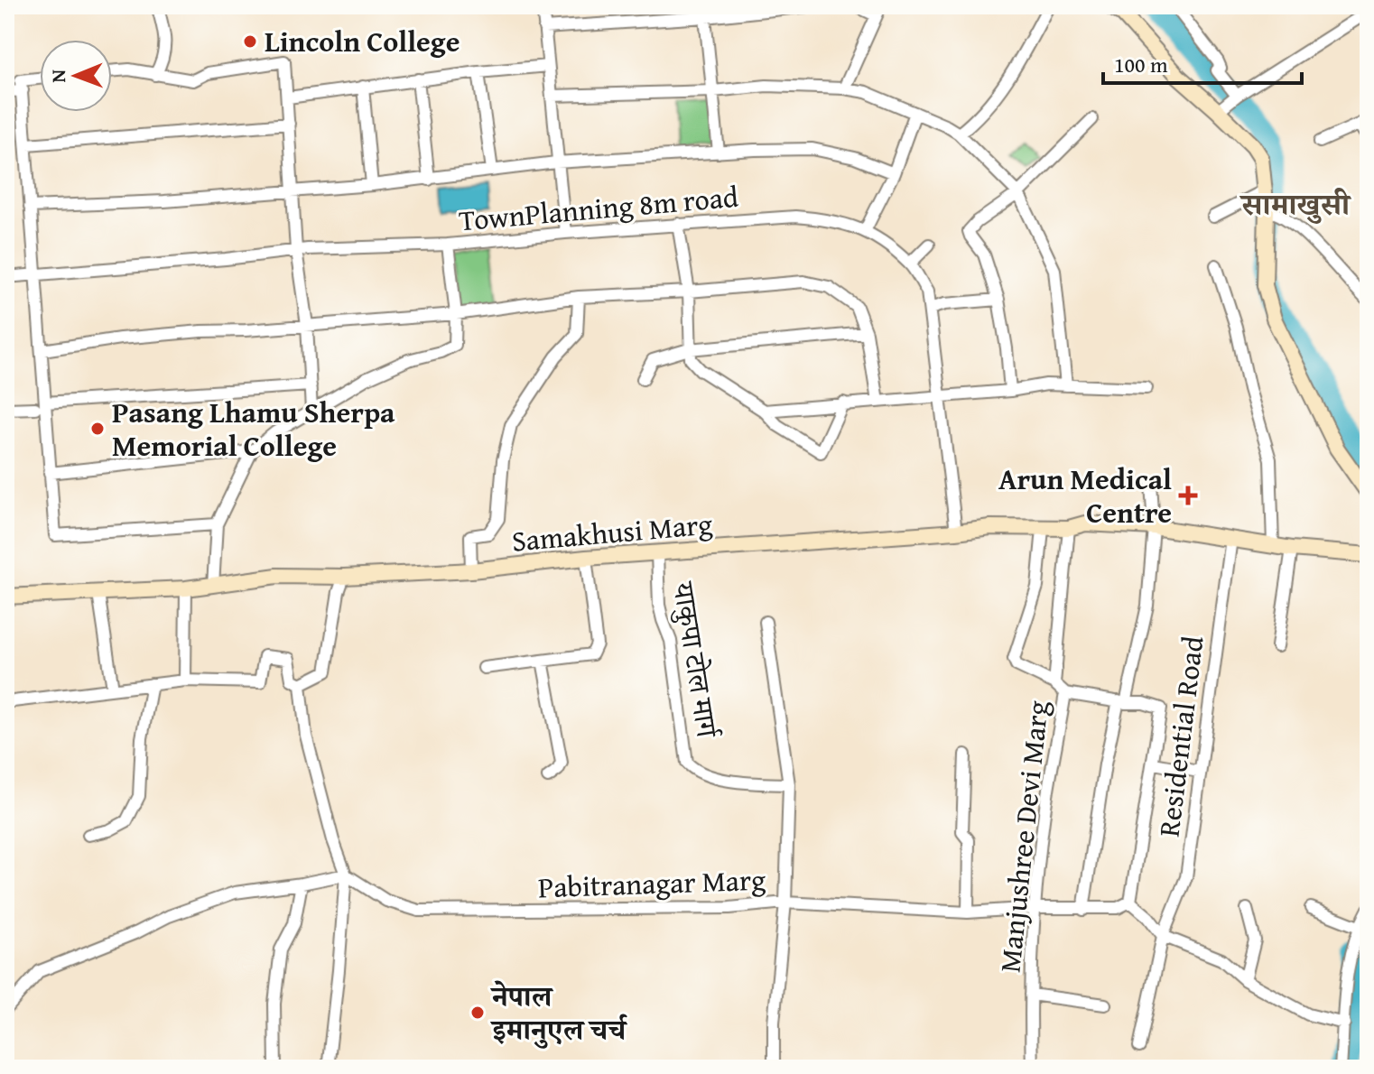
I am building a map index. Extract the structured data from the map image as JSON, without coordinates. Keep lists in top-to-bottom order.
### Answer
{
  "streets": {
    "main road": ["Samakhusi Marg"],
    "street": [
      "TownPlanning 8m road",
      "याकुपा टोल मार्ग",
      "Residential Road",
      "Manjushree Devi Marg",
      "Pabitranagar Marg"
    ]
  },
  "crossings": [
    ["TownPlanning 8m road", "Samakhusi Marg"],
    ["Samakhusi Marg", "याकुपा टोल मार्ग"],
    ["Samakhusi Marg", "Residential Road"],
    ["Samakhusi Marg", "Manjushree Devi Marg"],
    ["Manjushree Devi Marg", "Pabitranagar Marg"]
  ],
  "districts": ["सामाखुसी"],
  "places": {
    "other": ["Lincoln College", "Pasang Lhamu Sherpa Memorial College", "नेपाल इमानुएल चर्च"],
    "health": ["Arun Medical Centre"]
  },
  "scale_bar": "100 m",
  "north": "left"
}
